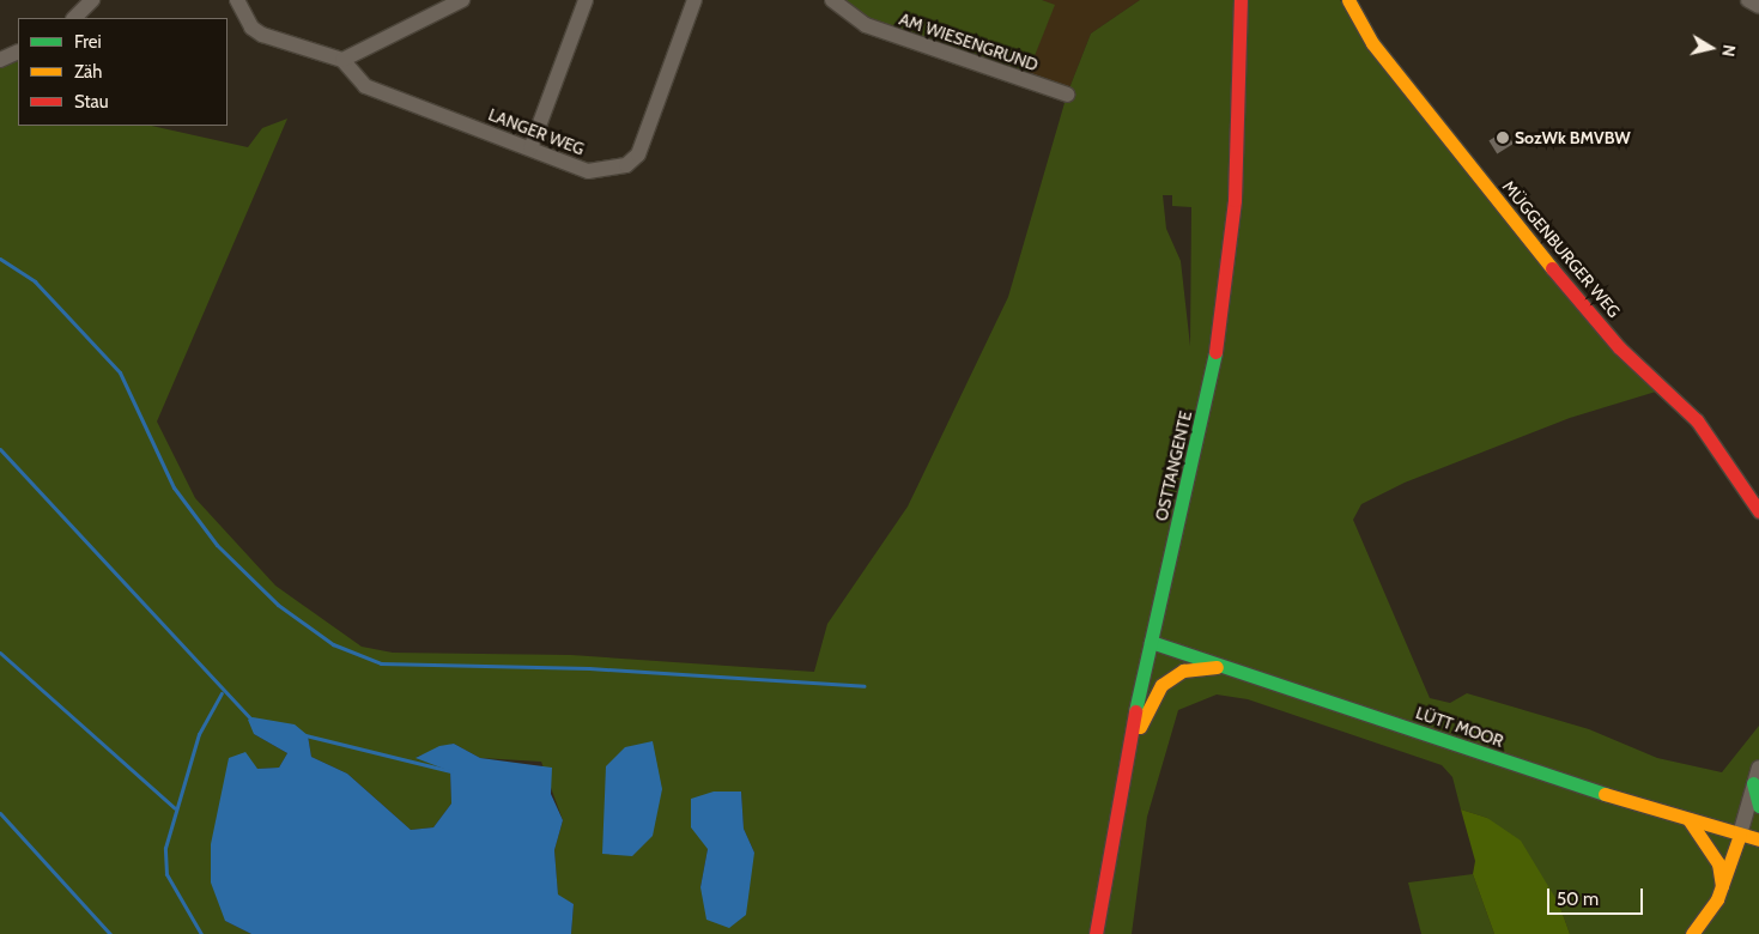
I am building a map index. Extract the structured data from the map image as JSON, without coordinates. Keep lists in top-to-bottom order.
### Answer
{
  "streets": {
    "main road": ["MÜGGENBURGER WEG", "OSTTANGENTE", "LÜTT MOOR"],
    "street": ["AM WIESENGRUND", "LANGER WEG"]
  },
  "crossings": [
    ["OSTTANGENTE", "LÜTT MOOR"]
  ],
  "places": ["SozWk BMVBW"],
  "legend": ["Frei", "Zäh", "Stau"],
  "scale_bar": "50 m",
  "north": "right"
}
